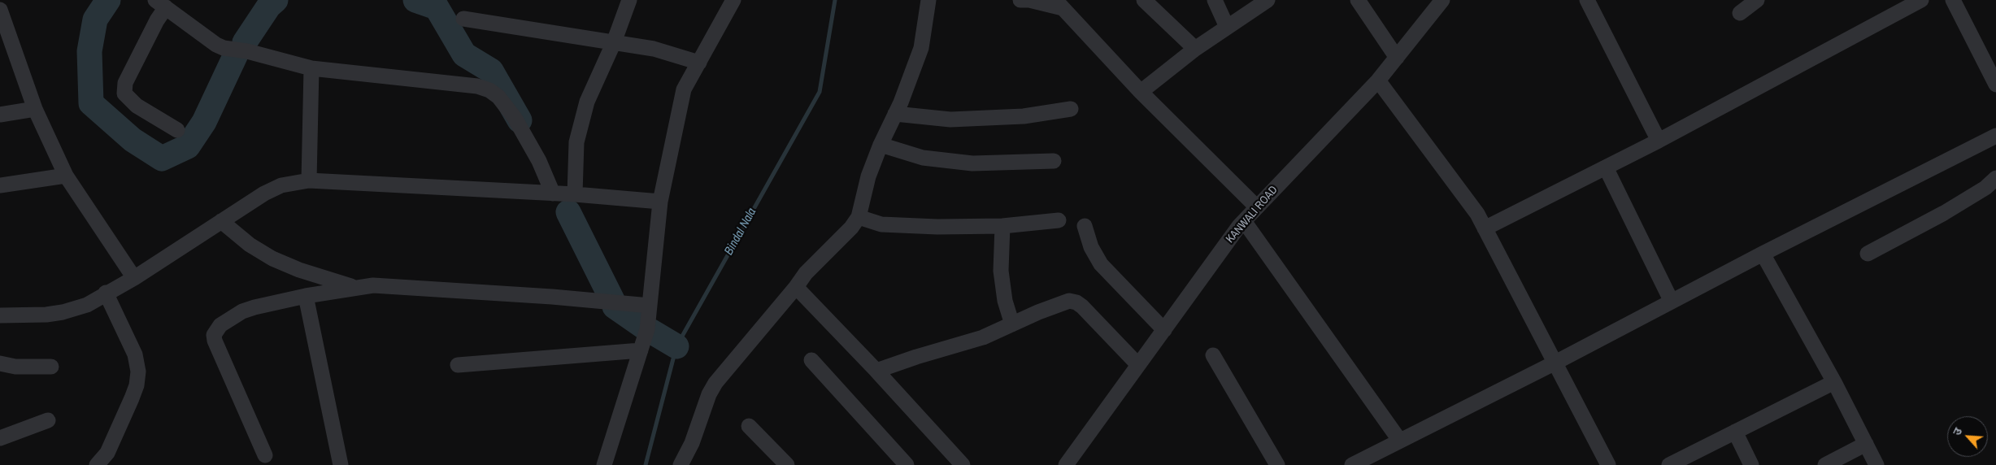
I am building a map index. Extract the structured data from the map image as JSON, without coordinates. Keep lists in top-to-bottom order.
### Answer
{
  "streets": {
    "street": ["KANWALI ROAD"]
  },
  "water": ["Bindal Nala"],
  "north": "top left"
}
